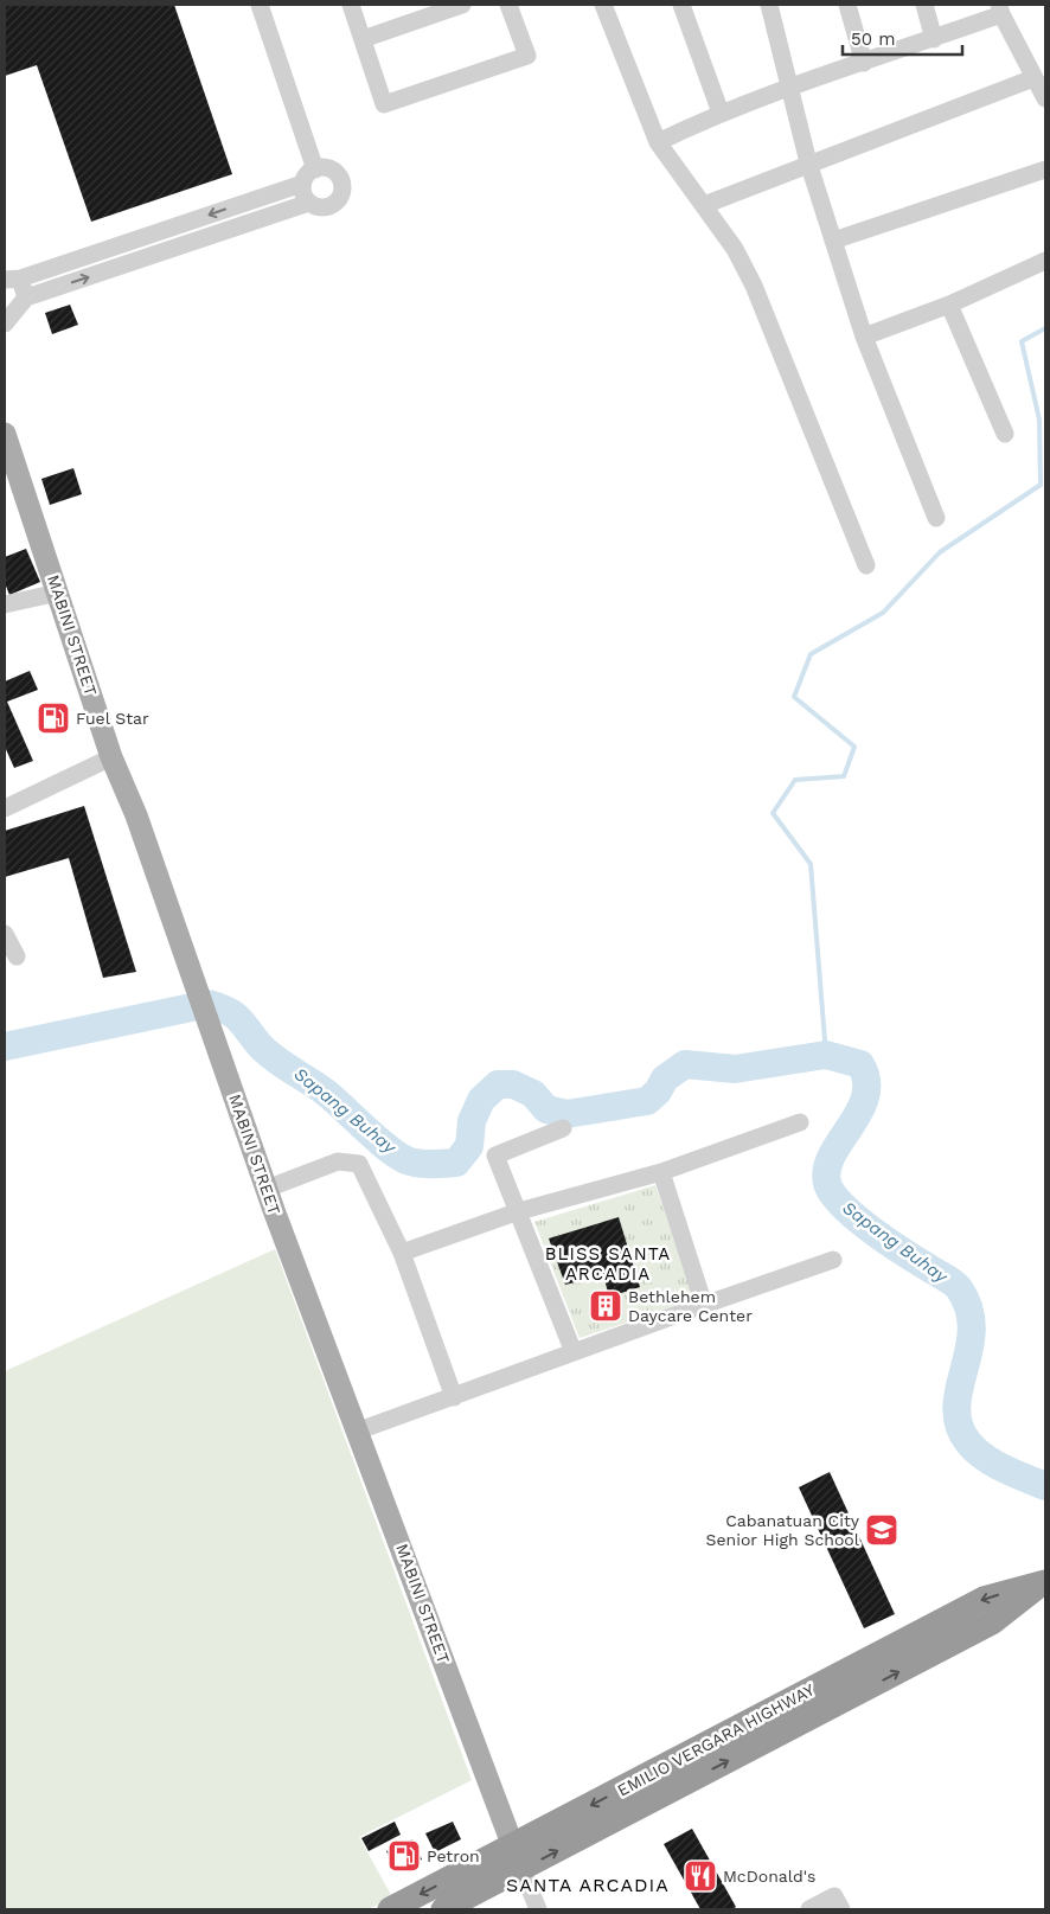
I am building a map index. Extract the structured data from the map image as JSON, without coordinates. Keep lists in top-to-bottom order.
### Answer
{
  "streets": {
    "highway": ["EMILIO VERGARA HIGHWAY"],
    "main road": ["MABINI STREET"]
  },
  "crossings": [
    ["MABINI STREET", "EMILIO VERGARA HIGHWAY"]
  ],
  "districts": ["BLISS SANTA ARCADIA", "SANTA ARCADIA"],
  "water": ["Sapang Buhay"],
  "places": {
    "fuel station": ["Fuel Star", "Petron"],
    "building": ["Bethlehem Daycare Center"],
    "school or university": ["Cabanatuan City Senior High School"],
    "restaurant": ["McDonald's"]
  },
  "scale_bar": "50 m"
}
